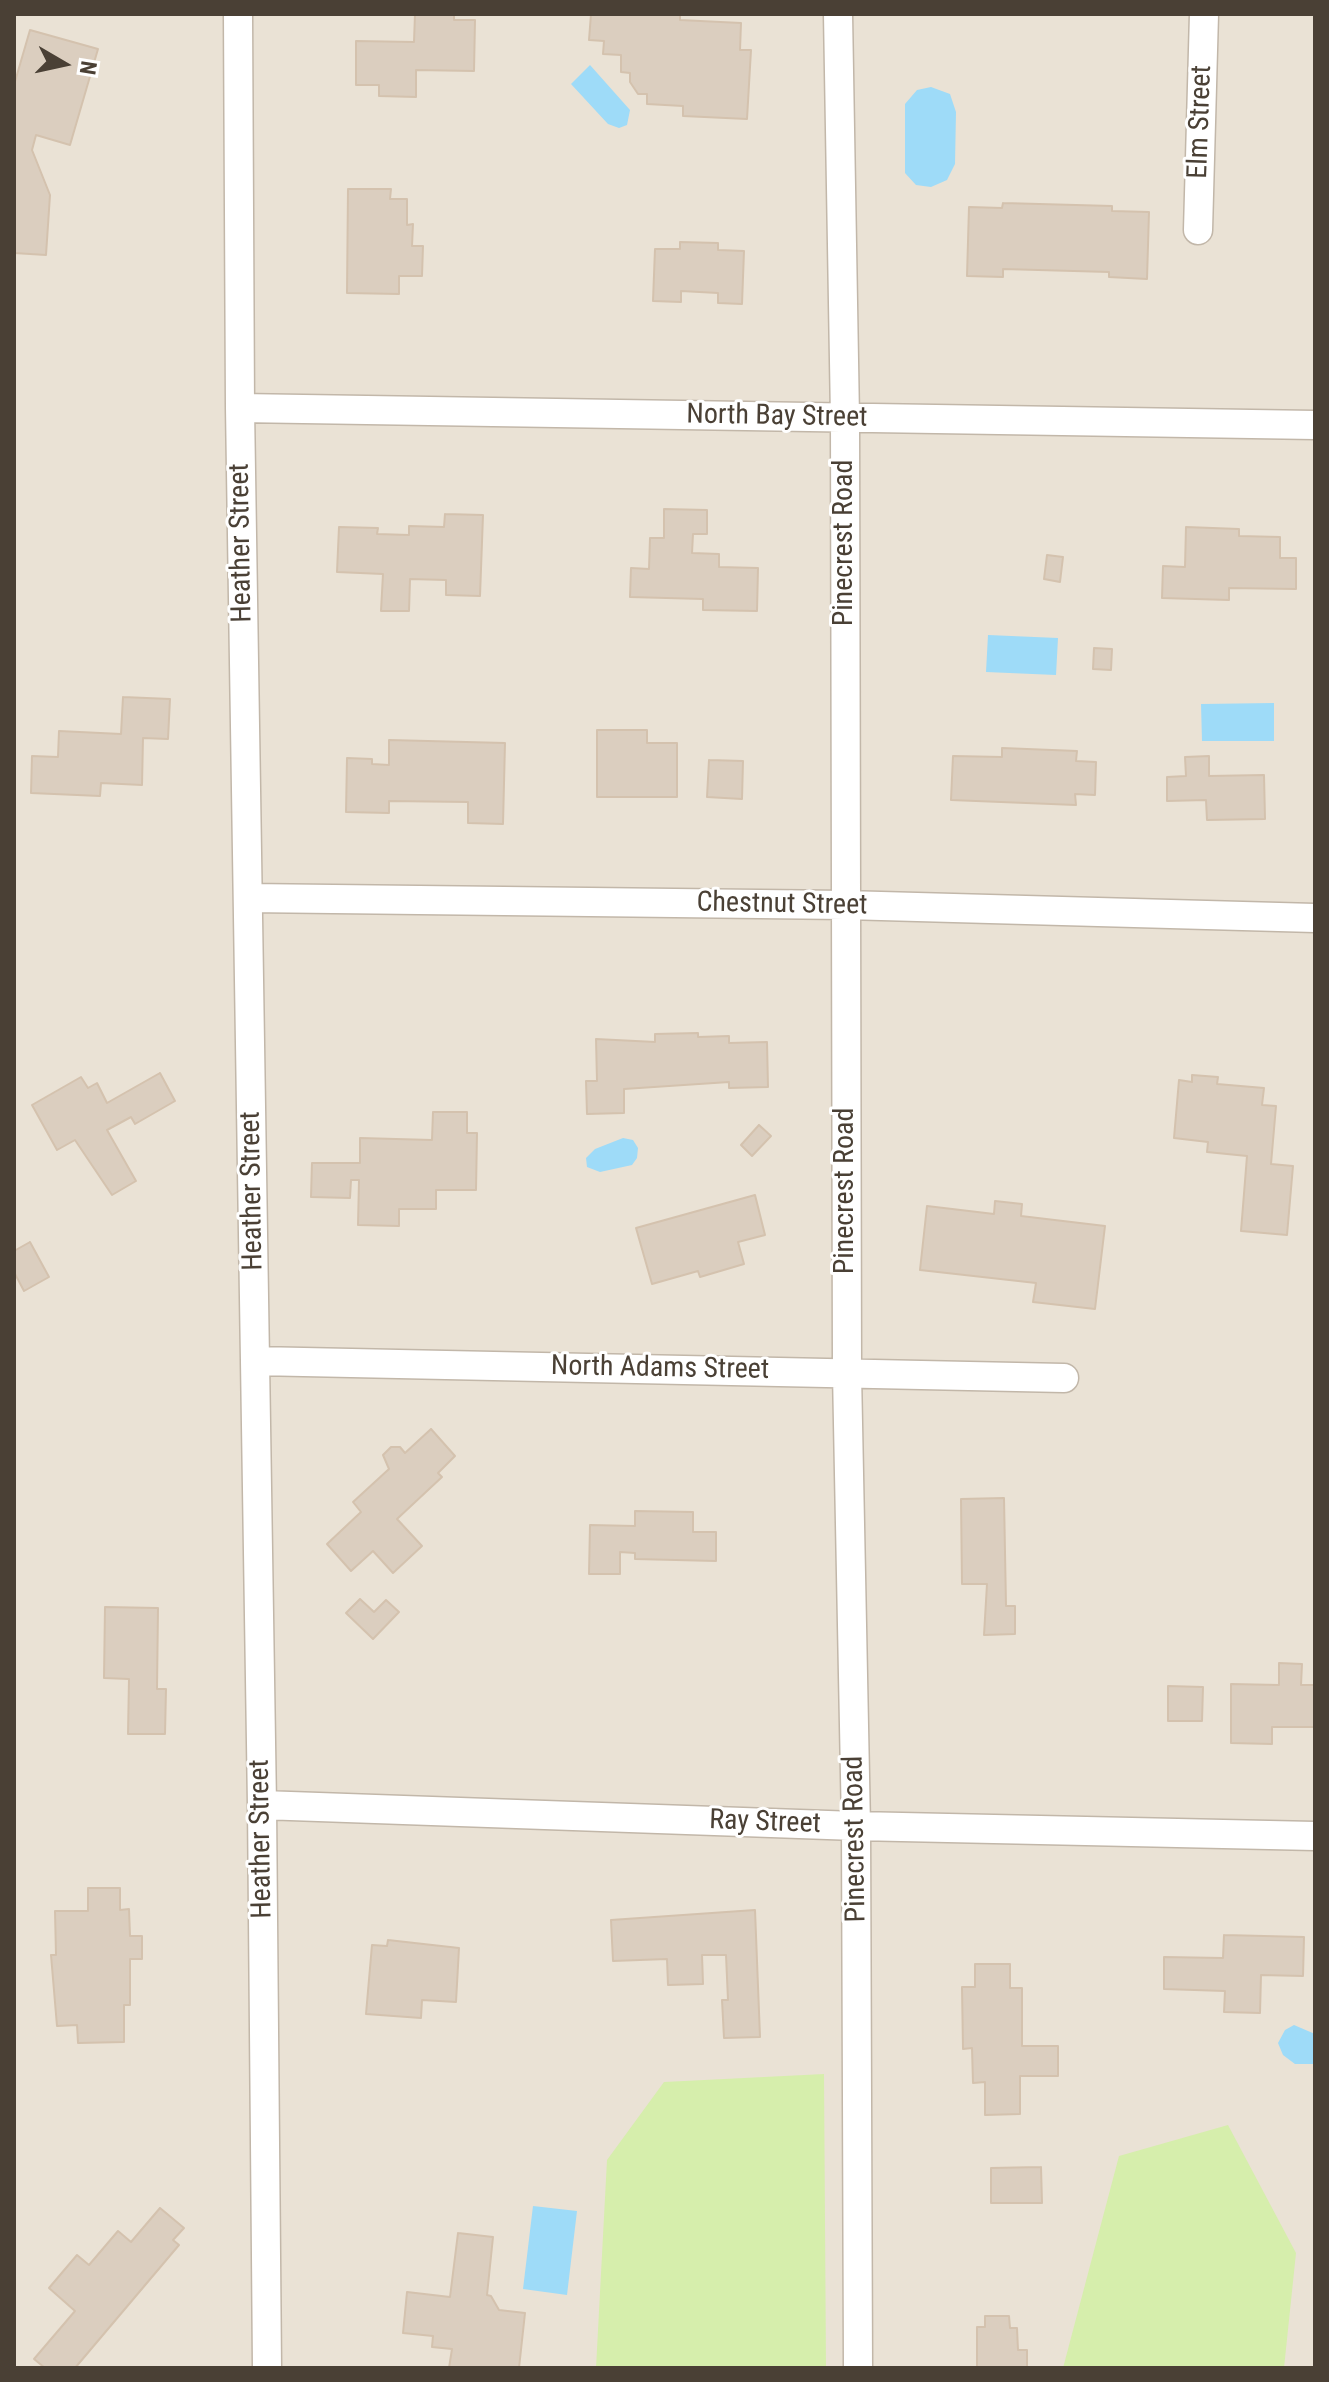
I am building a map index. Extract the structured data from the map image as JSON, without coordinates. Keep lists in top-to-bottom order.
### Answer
{
  "streets": {
    "street": [
      "Elm Street",
      "North Bay Street",
      "Heather Street",
      "Pinecrest Road",
      "Chestnut Street",
      "North Adams Street",
      "Ray Street"
    ]
  },
  "crossings": [
    ["North Bay Street", "Heather Street"],
    ["North Bay Street", "Pinecrest Road"],
    ["Heather Street", "Chestnut Street"],
    ["Heather Street", "North Adams Street"],
    ["Heather Street", "Ray Street"],
    ["Pinecrest Road", "Chestnut Street"],
    ["Pinecrest Road", "North Adams Street"],
    ["Pinecrest Road", "Ray Street"]
  ],
  "north": "right"
}
